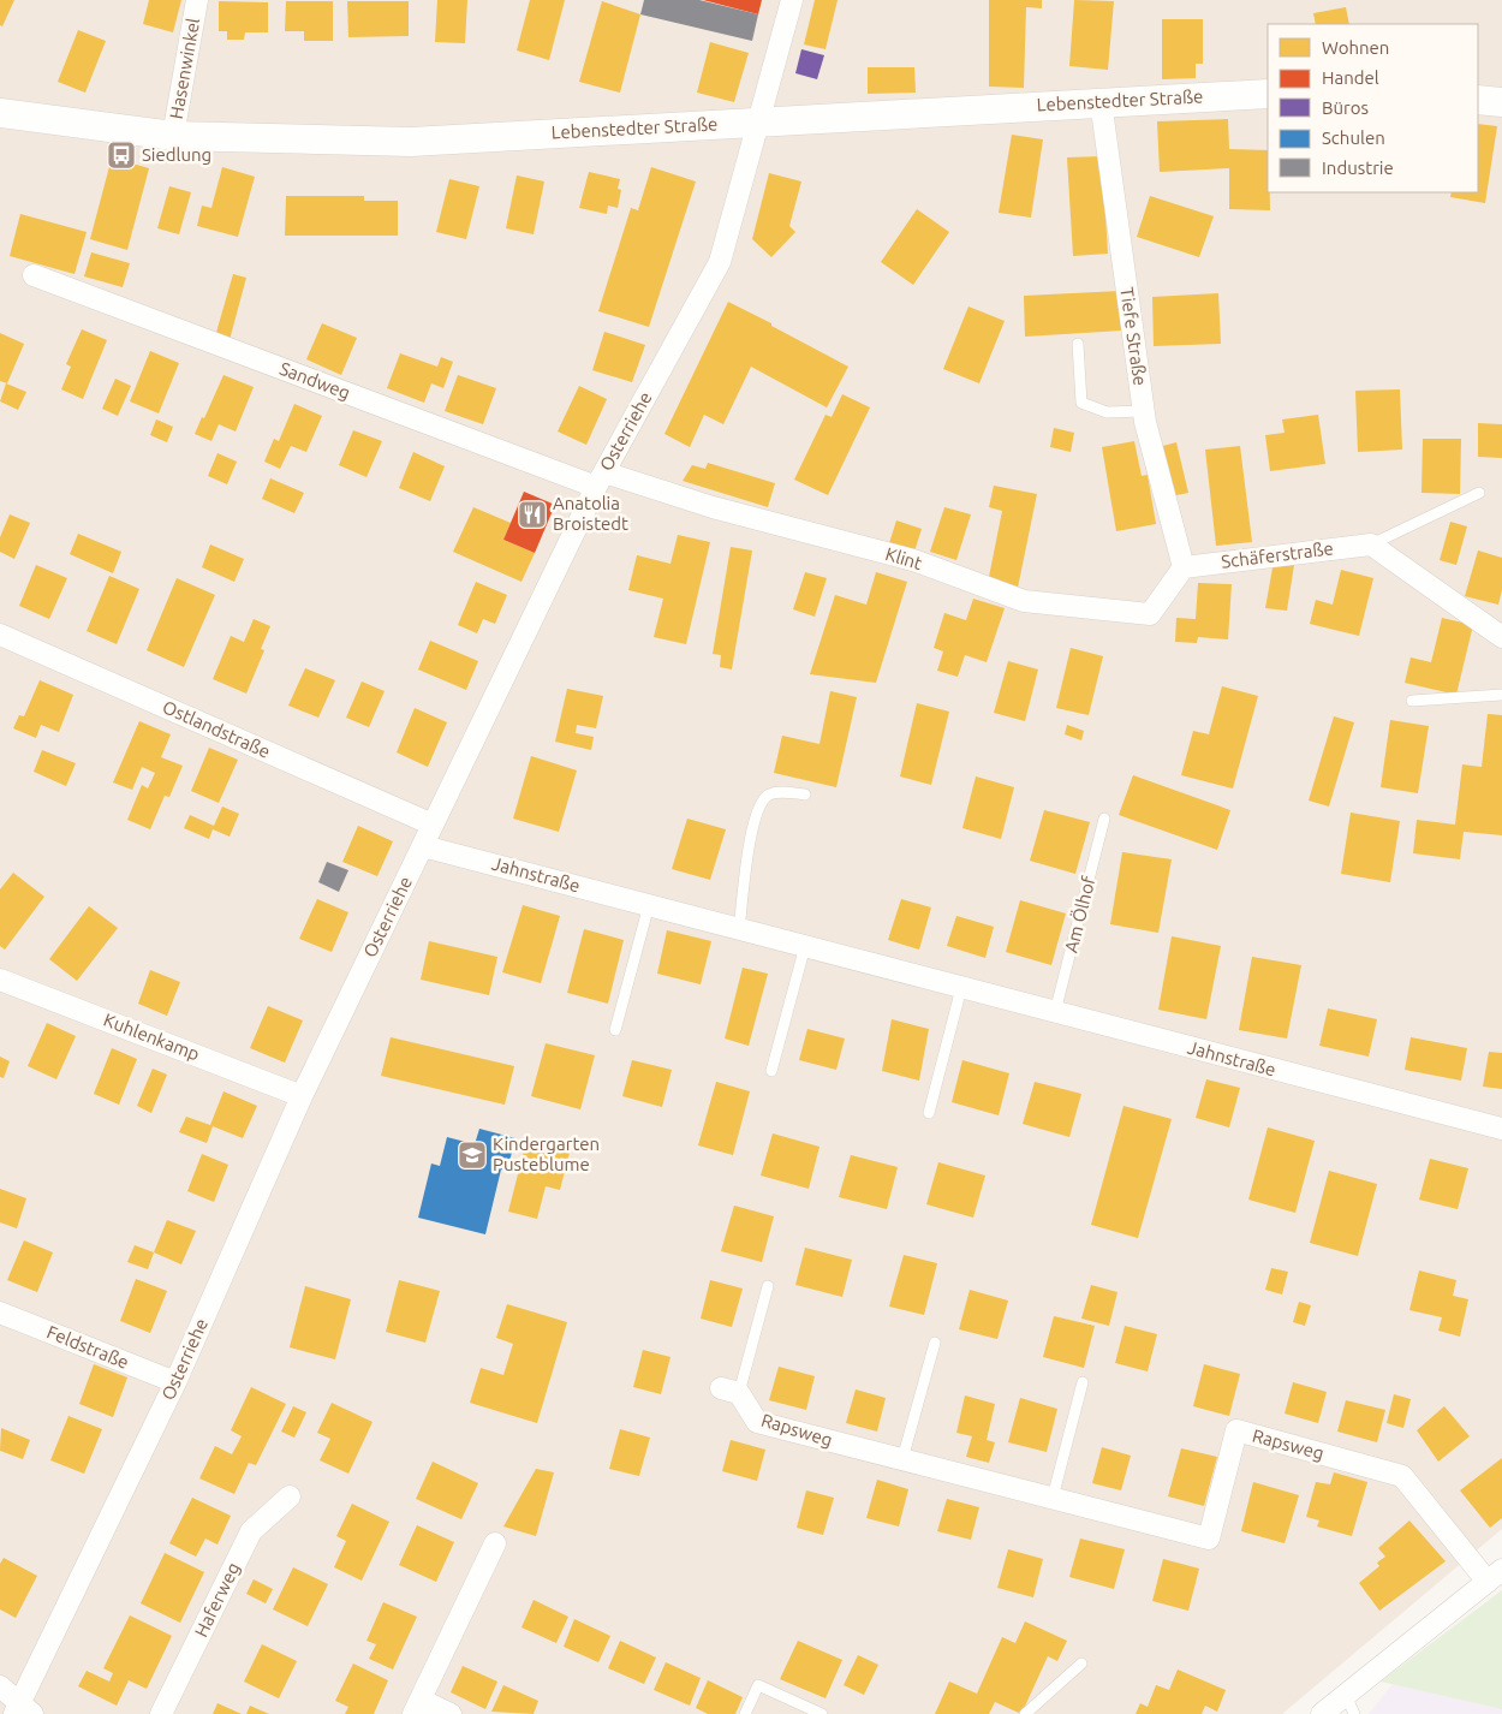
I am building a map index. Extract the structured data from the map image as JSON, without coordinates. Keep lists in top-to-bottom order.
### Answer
{
  "streets": {
    "street": [
      "Hasenwinkel",
      "Lebenstedter Straße",
      "Tiefe Straße",
      "Sandweg",
      "Osterriehe",
      "Schäferstraße",
      "Klint",
      "Ostlandstraße",
      "Jahnstraße",
      "Kuhlenkamp",
      "Feldstraße",
      "Rapsweg",
      "Haferweg"
    ],
    "lane": ["Am Ölhof"]
  },
  "crossings": [
    ["Hasenwinkel", "Lebenstedter Straße"],
    ["Lebenstedter Straße", "Tiefe Straße"],
    ["Lebenstedter Straße", "Osterriehe"],
    ["Tiefe Straße", "Schäferstraße"],
    ["Tiefe Straße", "Klint"],
    ["Sandweg", "Osterriehe"],
    ["Sandweg", "Klint"],
    ["Osterriehe", "Klint"],
    ["Osterriehe", "Ostlandstraße"],
    ["Osterriehe", "Jahnstraße"],
    ["Osterriehe", "Kuhlenkamp"],
    ["Osterriehe", "Feldstraße"],
    ["Schäferstraße", "Klint"],
    ["Jahnstraße", "Am Ölhof"]
  ],
  "places": {
    "bus stop": ["Siedlung"],
    "restaurant": ["Anatolia Broistedt"],
    "school or university": ["Kindergarten Pusteblume"]
  },
  "legend": [
    "Wohnen",
    "Handel",
    "Büros",
    "Schulen",
    "Industrie"
  ]
}
